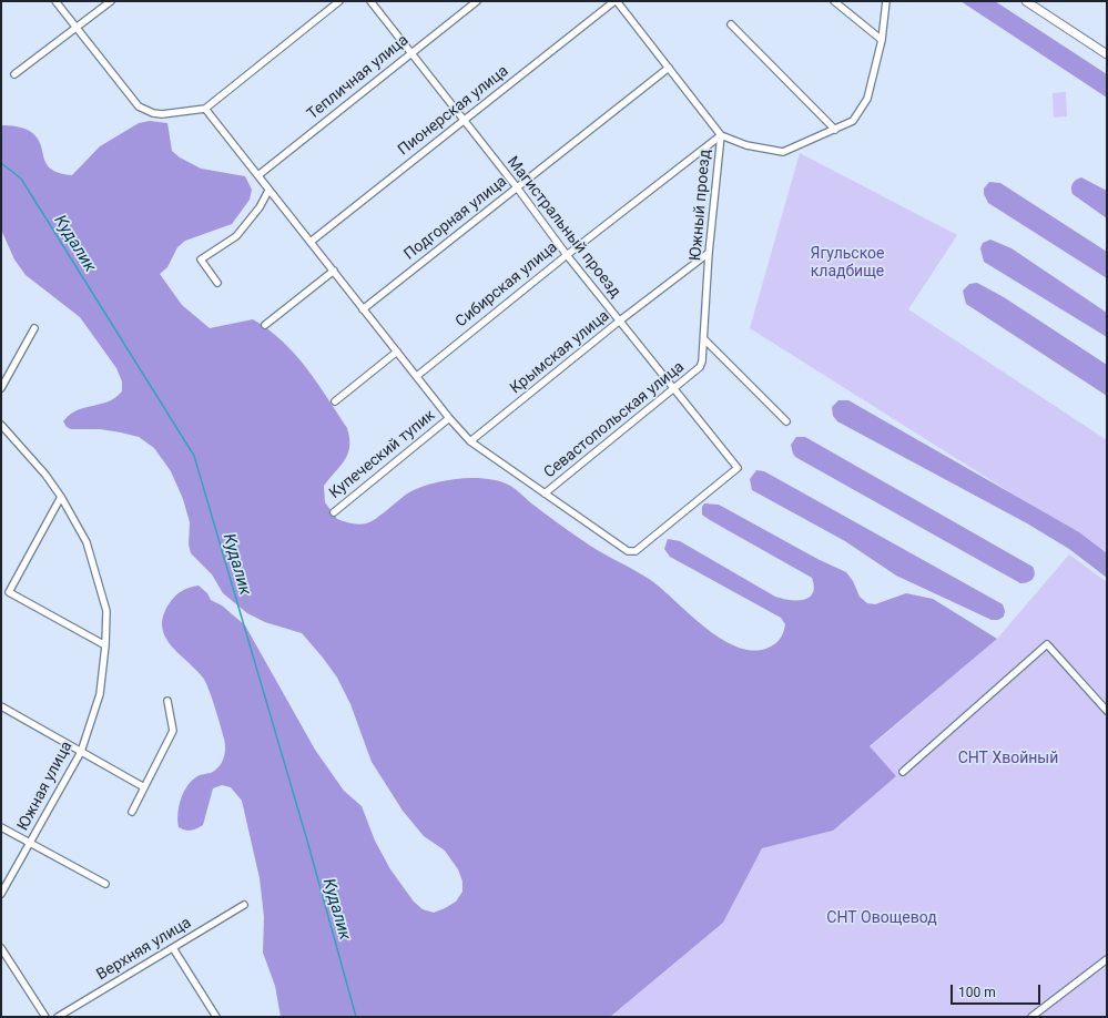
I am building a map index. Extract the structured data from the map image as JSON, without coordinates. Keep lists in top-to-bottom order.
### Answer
{
  "streets": {
    "street": [
      "Тепличная улица",
      "Пионерская улица",
      "Южный проезд",
      "Подгорная улица",
      "Магистральный проезд",
      "Сибирская улица",
      "Крымская улица",
      "Севастопольская улица",
      "Купеческий тупик",
      "Южная улица",
      "Верхняя улица"
    ]
  },
  "crossings": [
    ["Тепличная улица", "Магистральный проезд"],
    ["Пионерская улица", "Южный проезд"],
    ["Пионерская улица", "Магистральный проезд"],
    ["Южный проезд", "Подгорная улица"],
    ["Южный проезд", "Сибирская улица"],
    ["Южный проезд", "Крымская улица"],
    ["Южный проезд", "Севастопольская улица"],
    ["Подгорная улица", "Магистральный проезд"],
    ["Магистральный проезд", "Сибирская улица"],
    ["Магистральный проезд", "Крымская улица"],
    ["Магистральный проезд", "Севастопольская улица"]
  ],
  "water": ["Кудалик"],
  "parks": ["Ягульское кладбище", "СНТ Хвойный", "СНТ Овощевод"],
  "scale_bar": "100 m"
}
